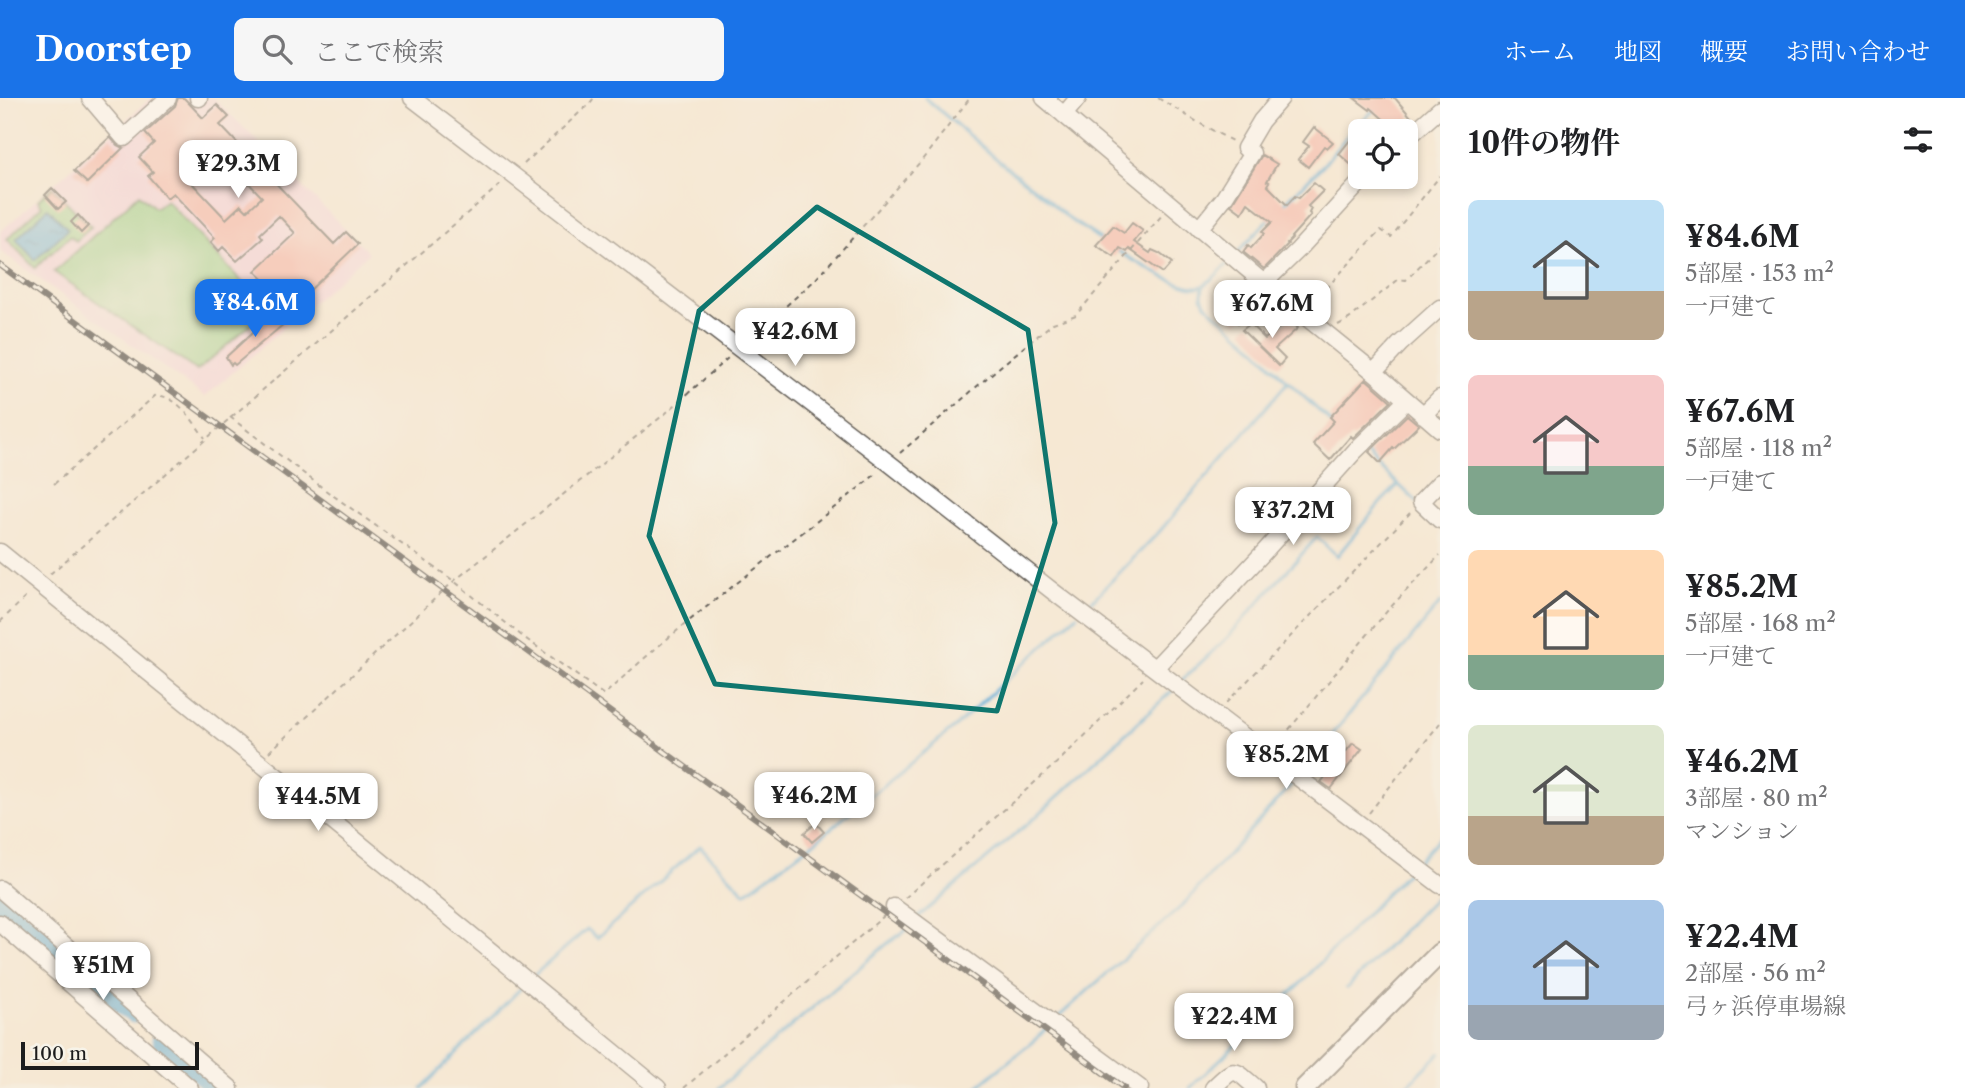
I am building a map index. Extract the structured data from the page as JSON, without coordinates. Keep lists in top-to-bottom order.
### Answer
{
  "scale_bar": "100 m",
  "page": {
    "header": "Doorstep",
    "search": "ここで検索",
    "nav": [
      "ホーム",
      "地図",
      "概要",
      "お問い合わせ"
    ],
    "heading": "10件の物件",
    "price": [
      "¥29.3M",
      "¥84.6M",
      "¥67.6M",
      "¥42.6M",
      "¥37.2M",
      "¥85.2M",
      "¥46.2M",
      "¥44.5M",
      "¥51M",
      "¥22.4M"
    ],
    "list": [
      {
        "name": "¥84.6M",
        "note": "5部屋 · 153 m² · 一戸建て"
      },
      {
        "name": "¥67.6M",
        "note": "5部屋 · 118 m² · 一戸建て"
      },
      {
        "name": "¥85.2M",
        "note": "5部屋 · 168 m² · 一戸建て"
      },
      {
        "name": "¥46.2M",
        "note": "3部屋 · 80 m² · マンション"
      },
      {
        "name": "¥22.4M",
        "note": "2部屋 · 56 m² · 弓ヶ浜停車場線"
      }
    ],
    "scale": "100 m"
  }
}
